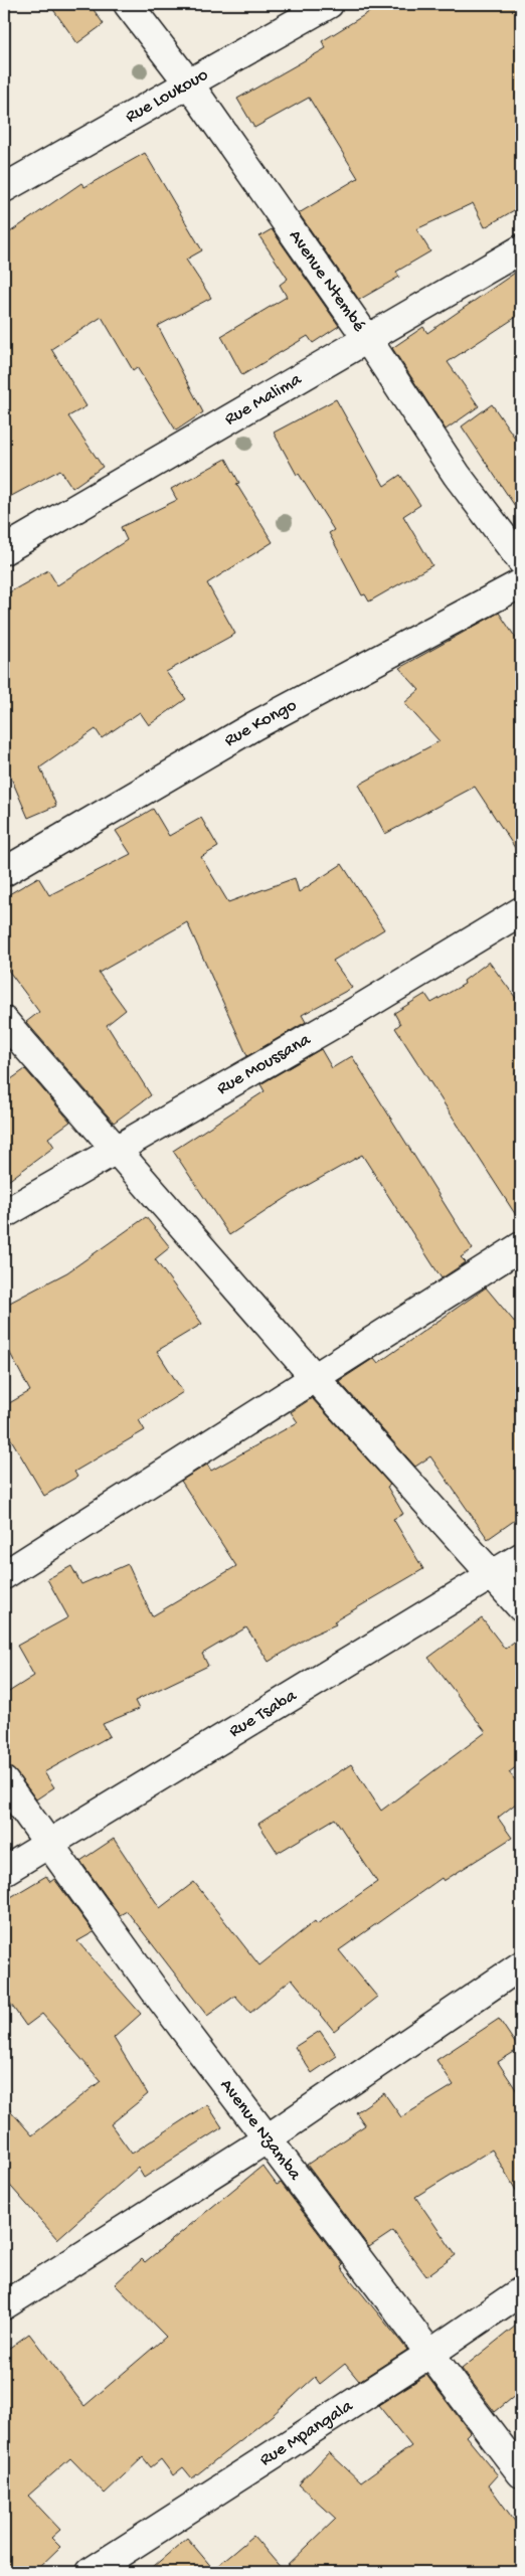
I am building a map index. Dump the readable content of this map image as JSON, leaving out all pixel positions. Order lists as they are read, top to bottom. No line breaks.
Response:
{"streets":{"street":["Rue Loukouo","Avenue Ntembé","Rue Malima","Rue Kongo","Rue Moussana","Rue Tsaba","Avenue Nzamba","Rue Mpangala"]},"crossings":[["Rue Loukouo","Avenue Ntembé"],["Avenue Ntembé","Rue Malima"],["Rue Tsaba","Avenue Nzamba"],["Avenue Nzamba","Rue Mpangala"]]}
